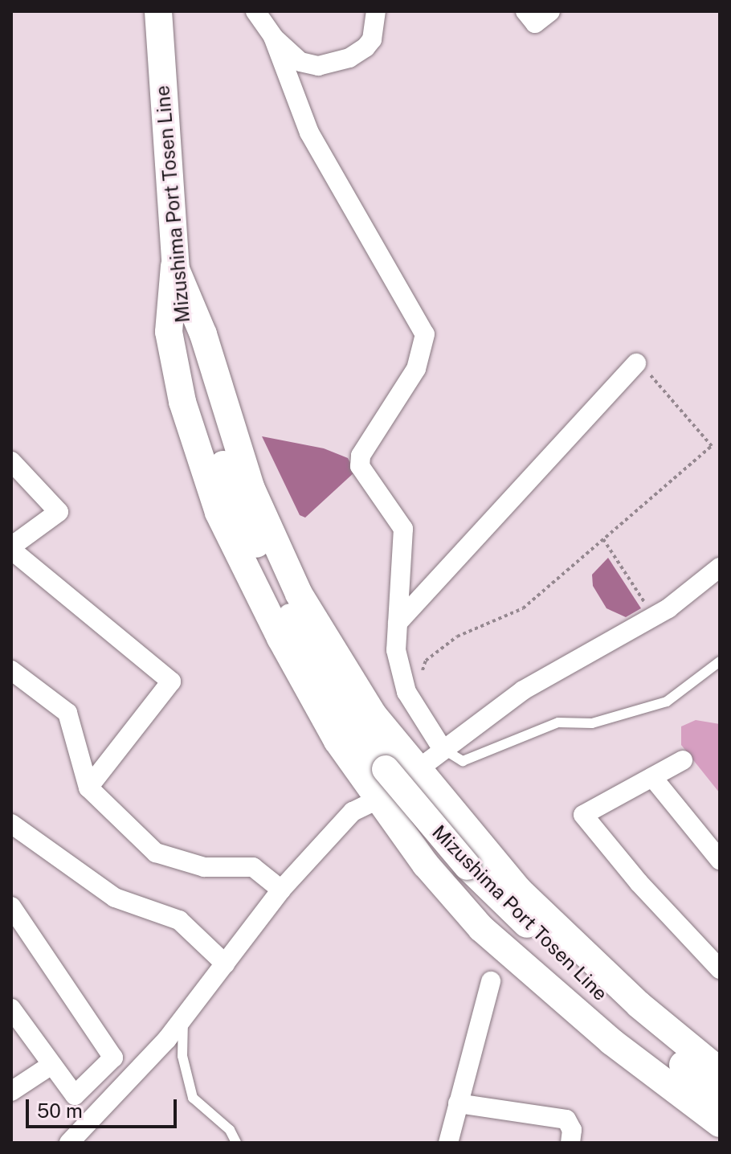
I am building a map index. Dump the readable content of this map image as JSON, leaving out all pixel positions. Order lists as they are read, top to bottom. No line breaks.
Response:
{"streets":{"main road":["Mizushima Port Tosen Line"]},"scale_bar":"50 m"}
